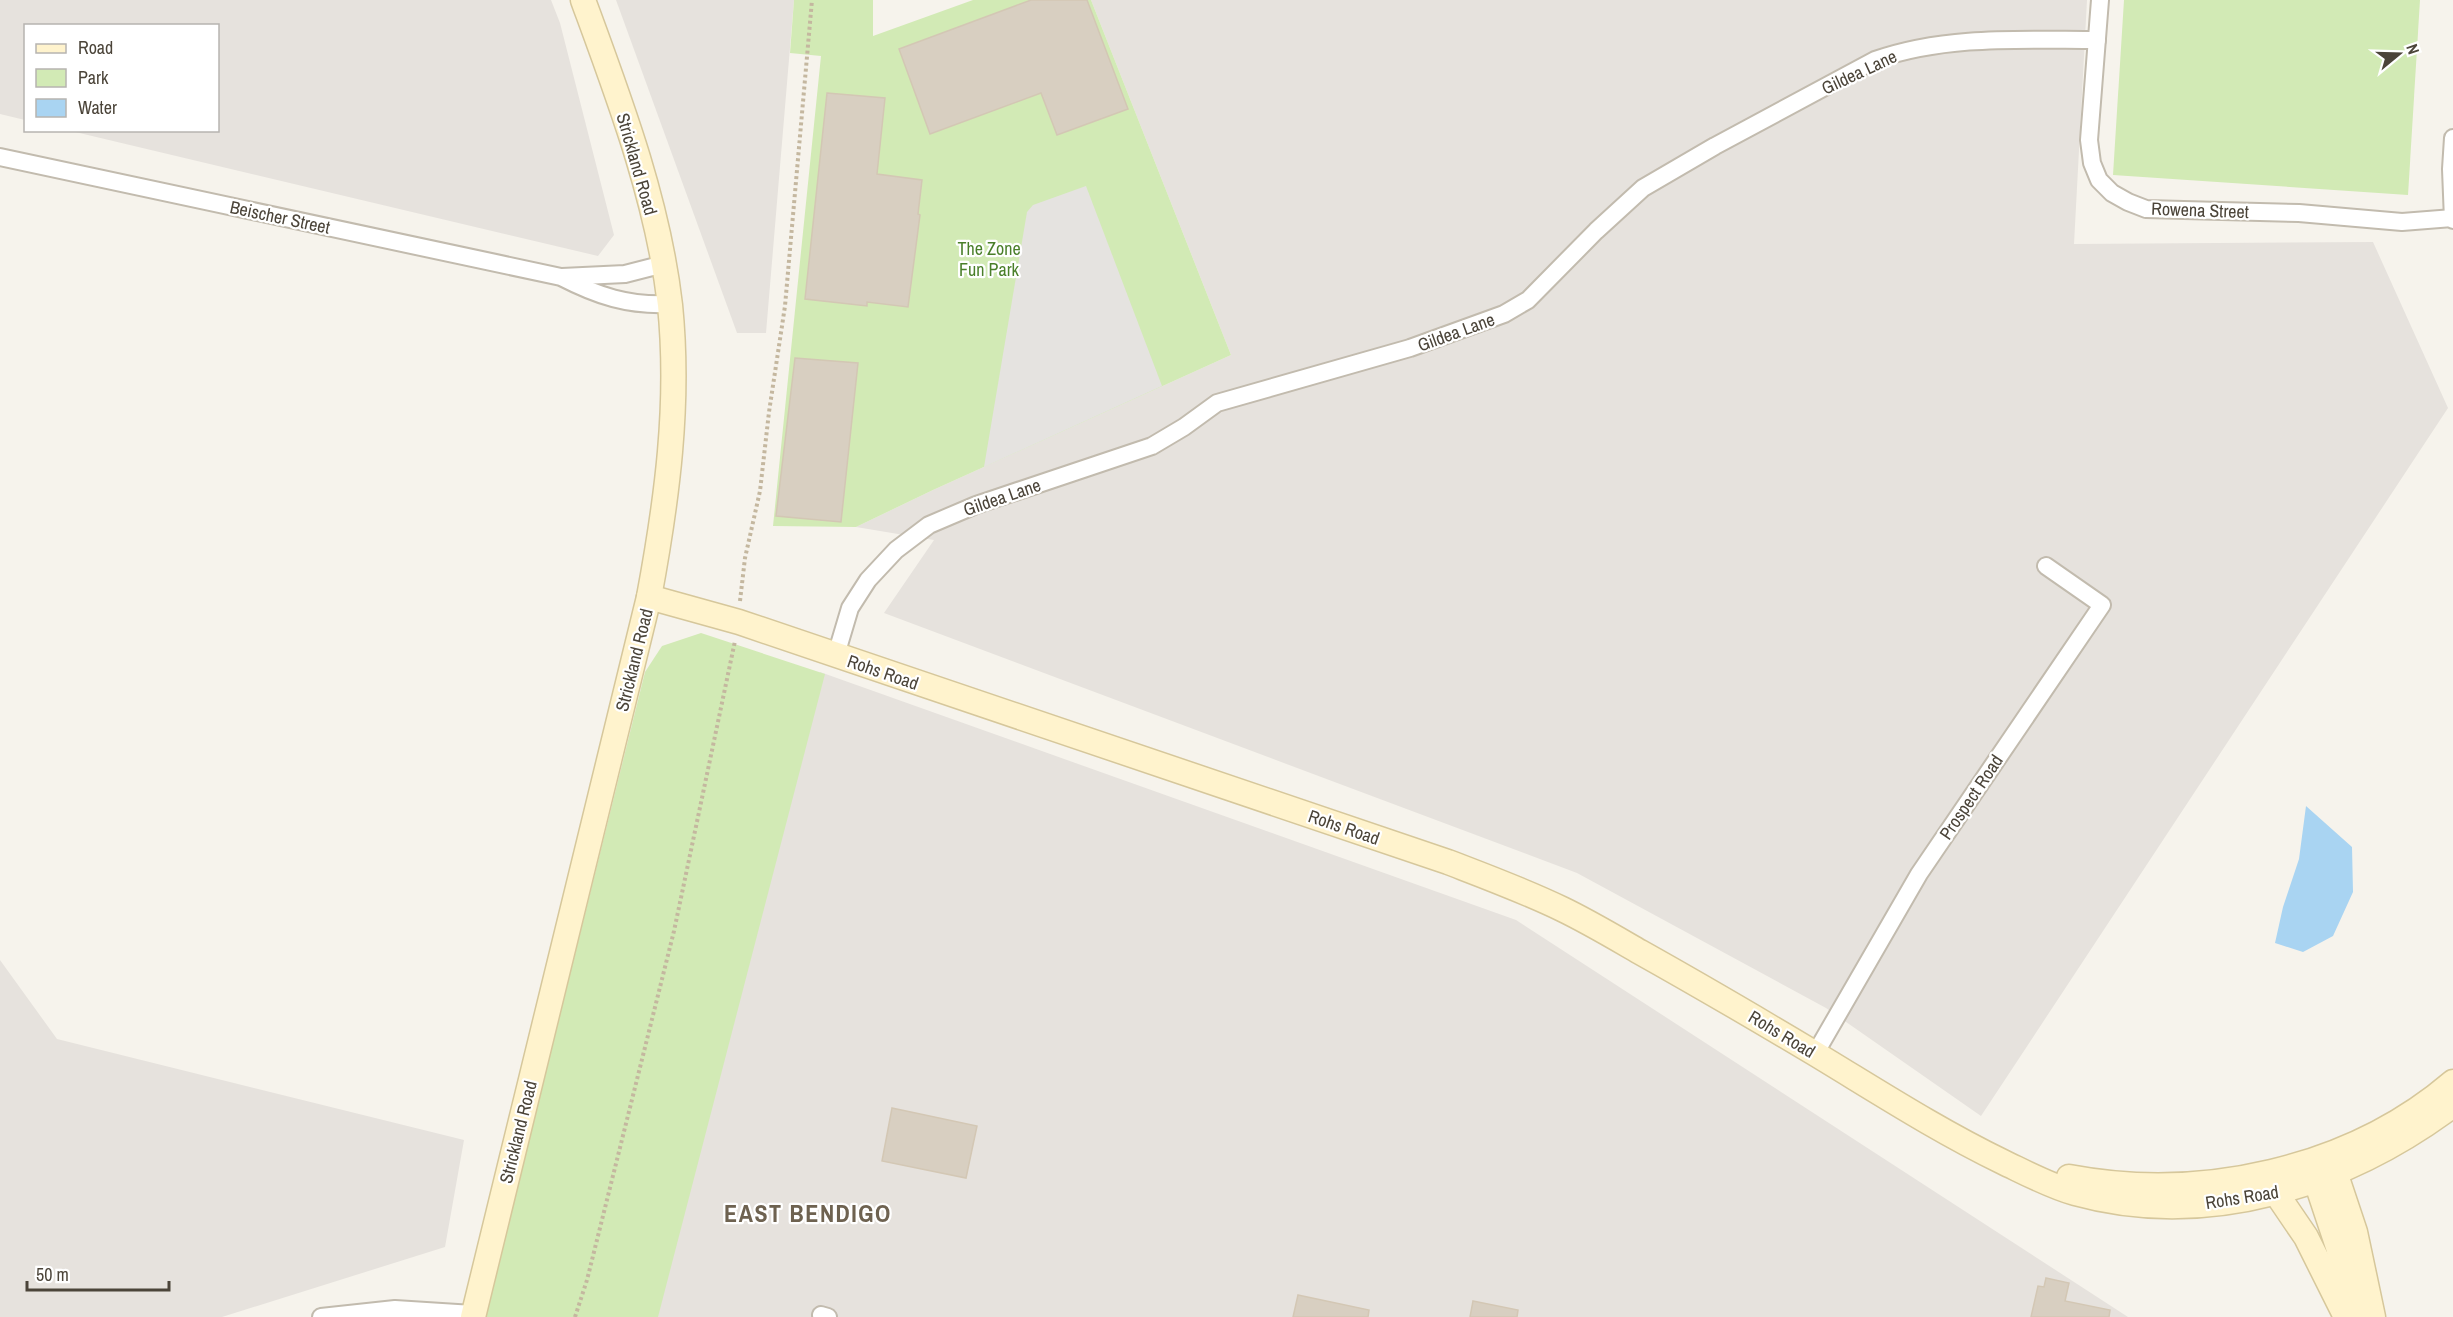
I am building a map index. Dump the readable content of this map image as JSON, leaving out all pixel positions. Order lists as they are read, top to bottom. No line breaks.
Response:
{"streets":{"main road":["Strickland Road","Rohs Road"],"street":["Gildea Lane","Rowena Street","Beischer Street","Prospect Road"]},"crossings":[["Gildea Lane","Rowena Street"],["Gildea Lane","Rohs Road"],["Strickland Road","Beischer Street"],["Strickland Road","Rohs Road"],["Rohs Road","Prospect Road"]],"districts":["EAST BENDIGO"],"parks":["The Zone Fun Park"],"legend":["Road","Park","Water"],"scale_bar":"50 m","north":"right"}
